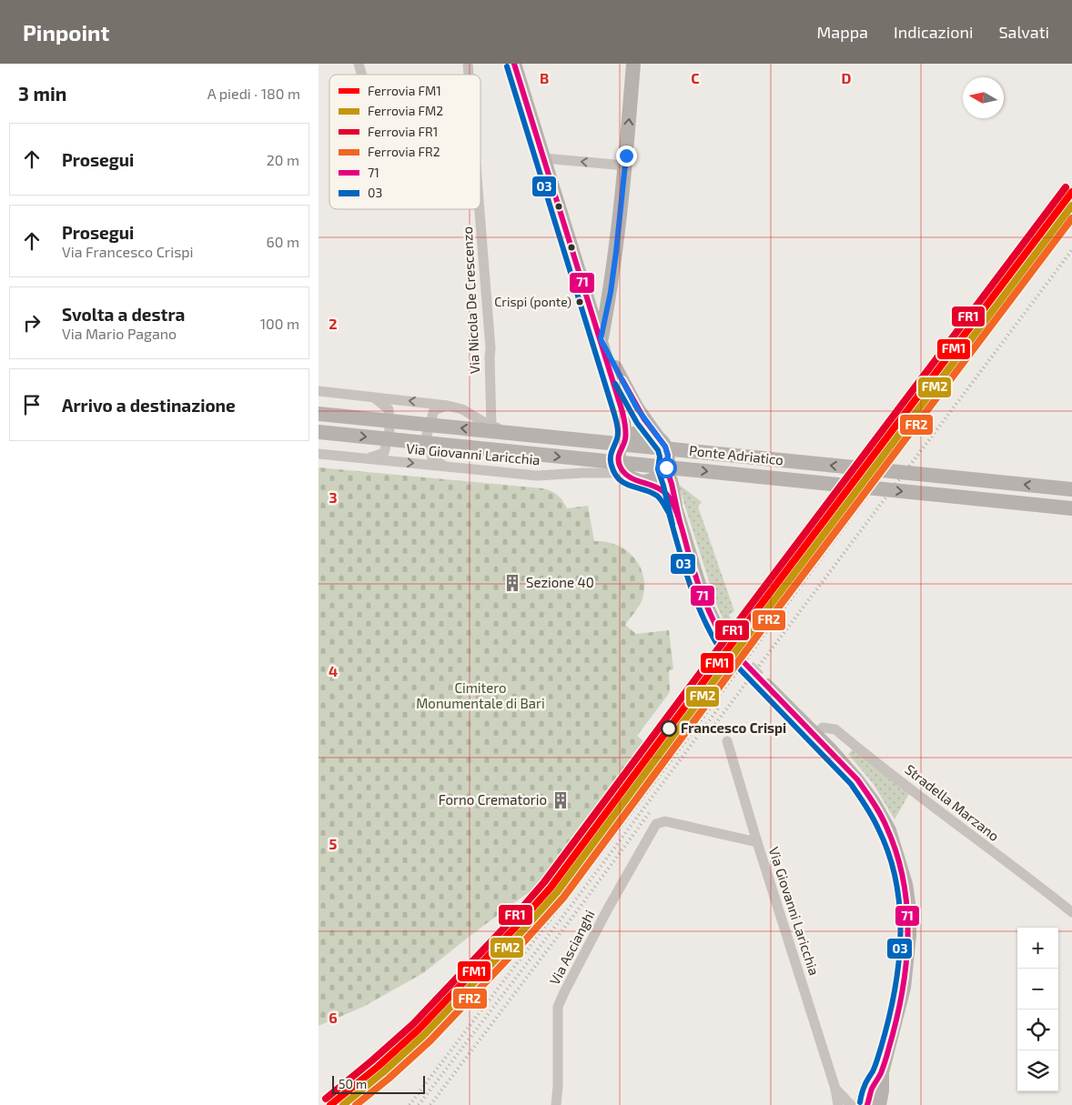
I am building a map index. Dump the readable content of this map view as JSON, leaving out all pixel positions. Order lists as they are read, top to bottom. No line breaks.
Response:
{"streets":{"main road":["Ponte Adriatico"],"street":["Via Nicola De Crescenzo","Via Giovanni Laricchia","Stradella Marzano","Via Ascianghi"]},"crossings":[["Via Giovanni Laricchia","Via Ascianghi"]],"parks":["Cimitero Monumentale di Bari"],"places":{"other":["Crispi (ponte)","Francesco Crispi"],"building":["Sezione 40","Forno Crematorio"]},"lines":["transit line 71","transit line 03","rail line FR1","rail line FM1","rail line FM2","rail line FR2"],"legend":["Ferrovia FM1","Ferrovia FM2","Ferrovia FR1","Ferrovia FR2","71","03"],"scale_bar":"50 m","north":"left","page":{"header":"Pinpoint","nav":["Mappa","Indicazioni","Salvati"],"heading":["3 min","A piedi · 180 m"],"list":[["Prosegui","20 m"],["Prosegui","Via Francesco Crispi","60 m"],["Svolta a destra","Via Mario Pagano","100 m"],"Arrivo a destinazione"],"map_buttons":["+","−"],"scale":"50 m"},"grid":{"columns":["B","C","D"],"rows":["2","3","4","5","6"]}}
